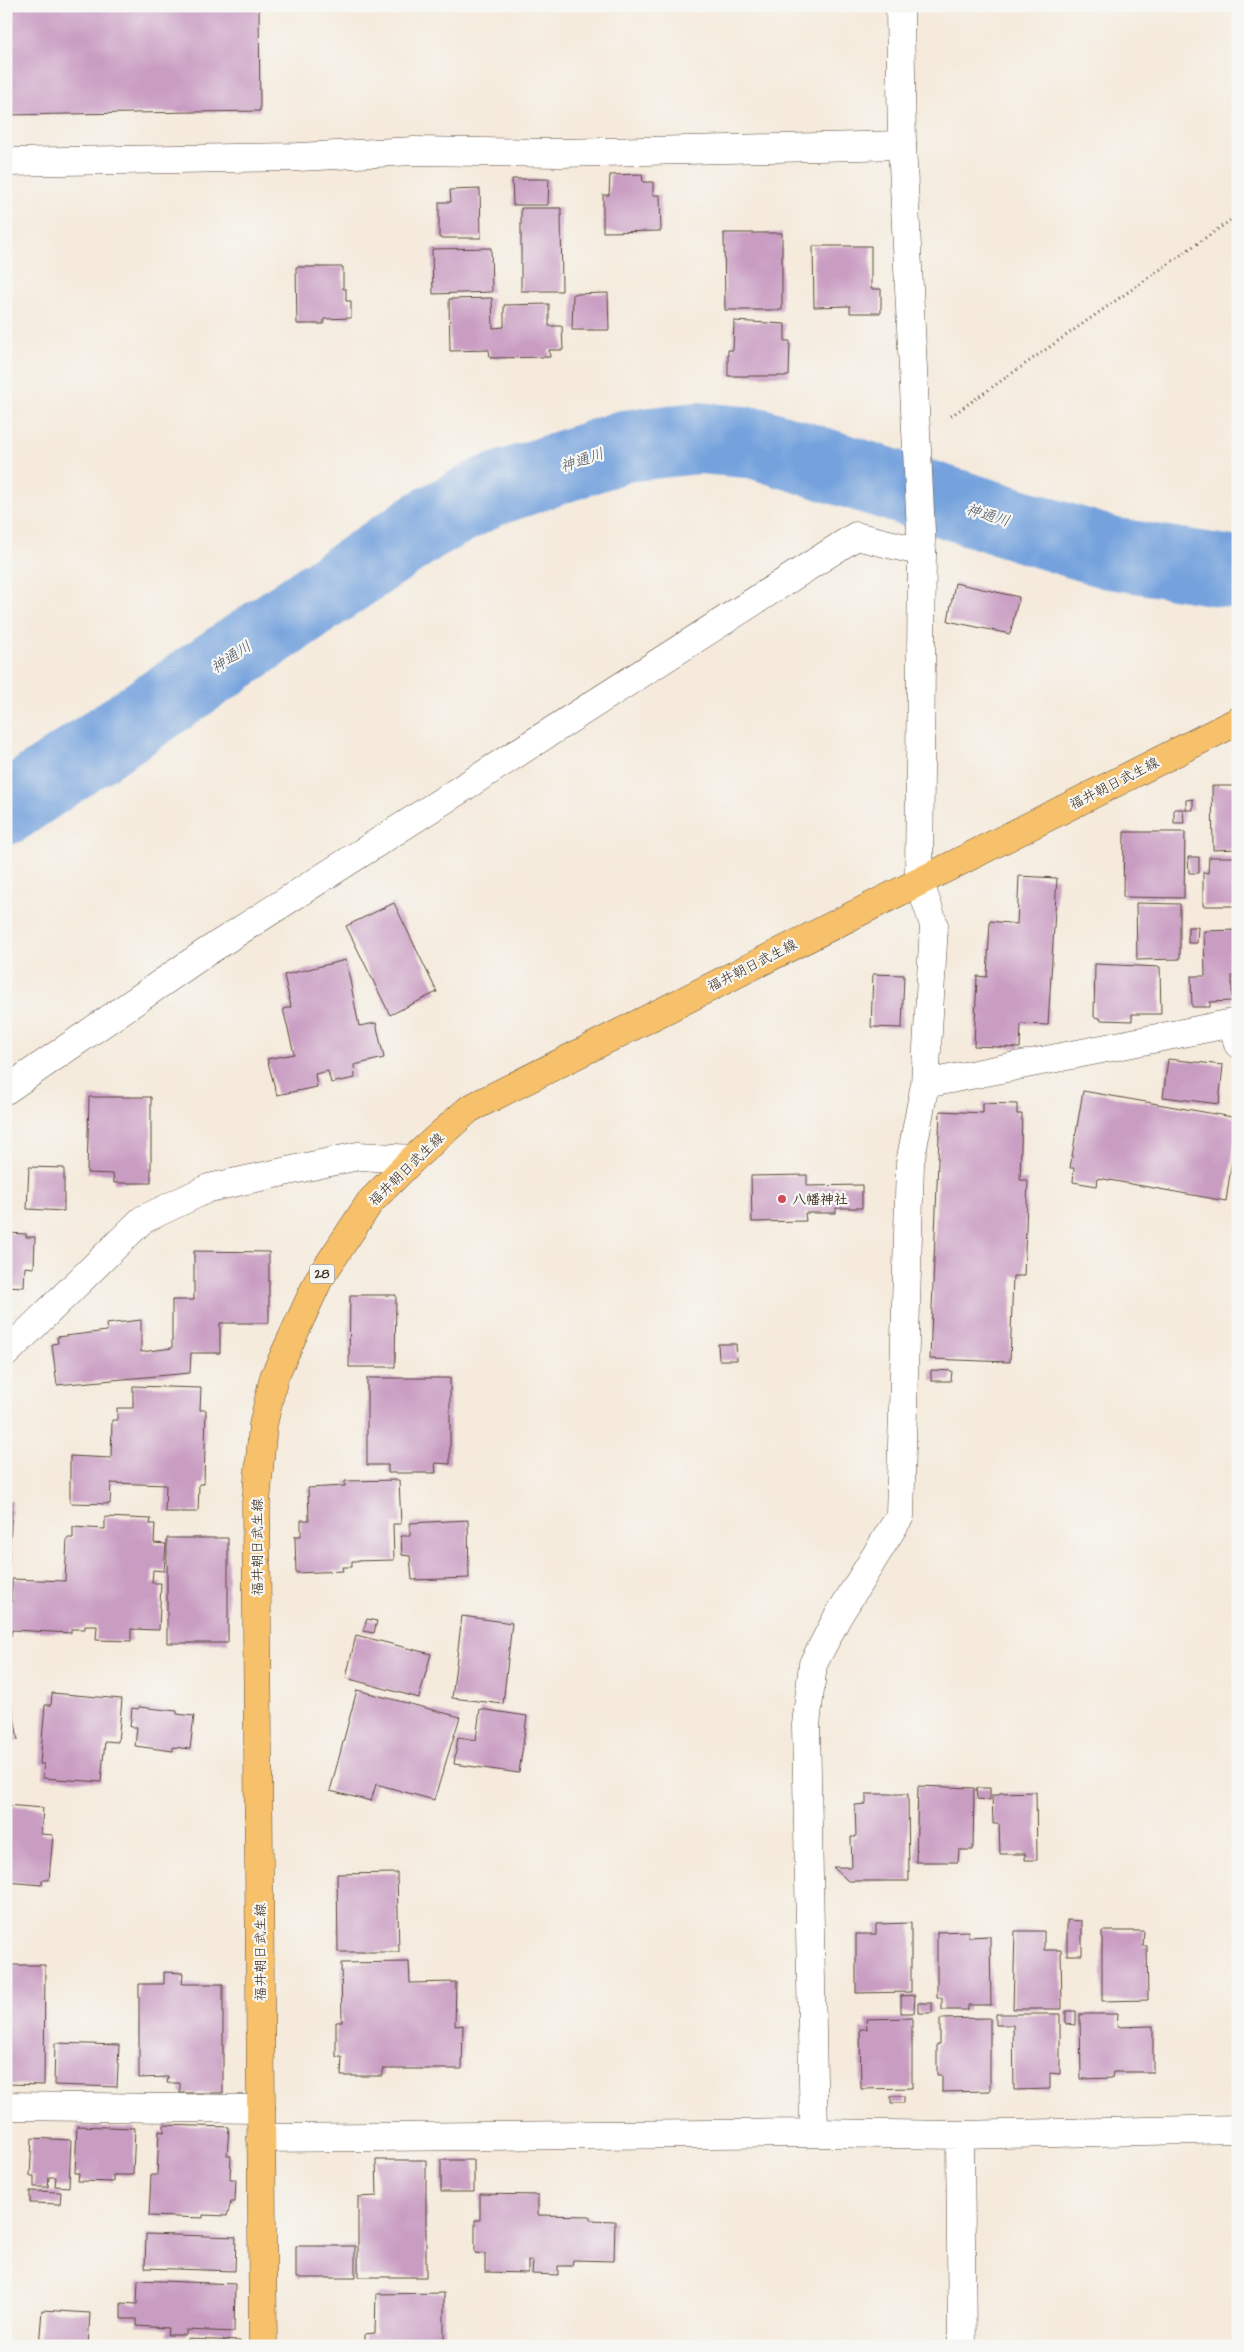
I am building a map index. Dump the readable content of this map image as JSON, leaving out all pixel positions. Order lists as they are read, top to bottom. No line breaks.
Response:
{"streets":{"main road":["福井朝日武生線","28"]},"water":["神通川"],"places":["八幡神社"]}
